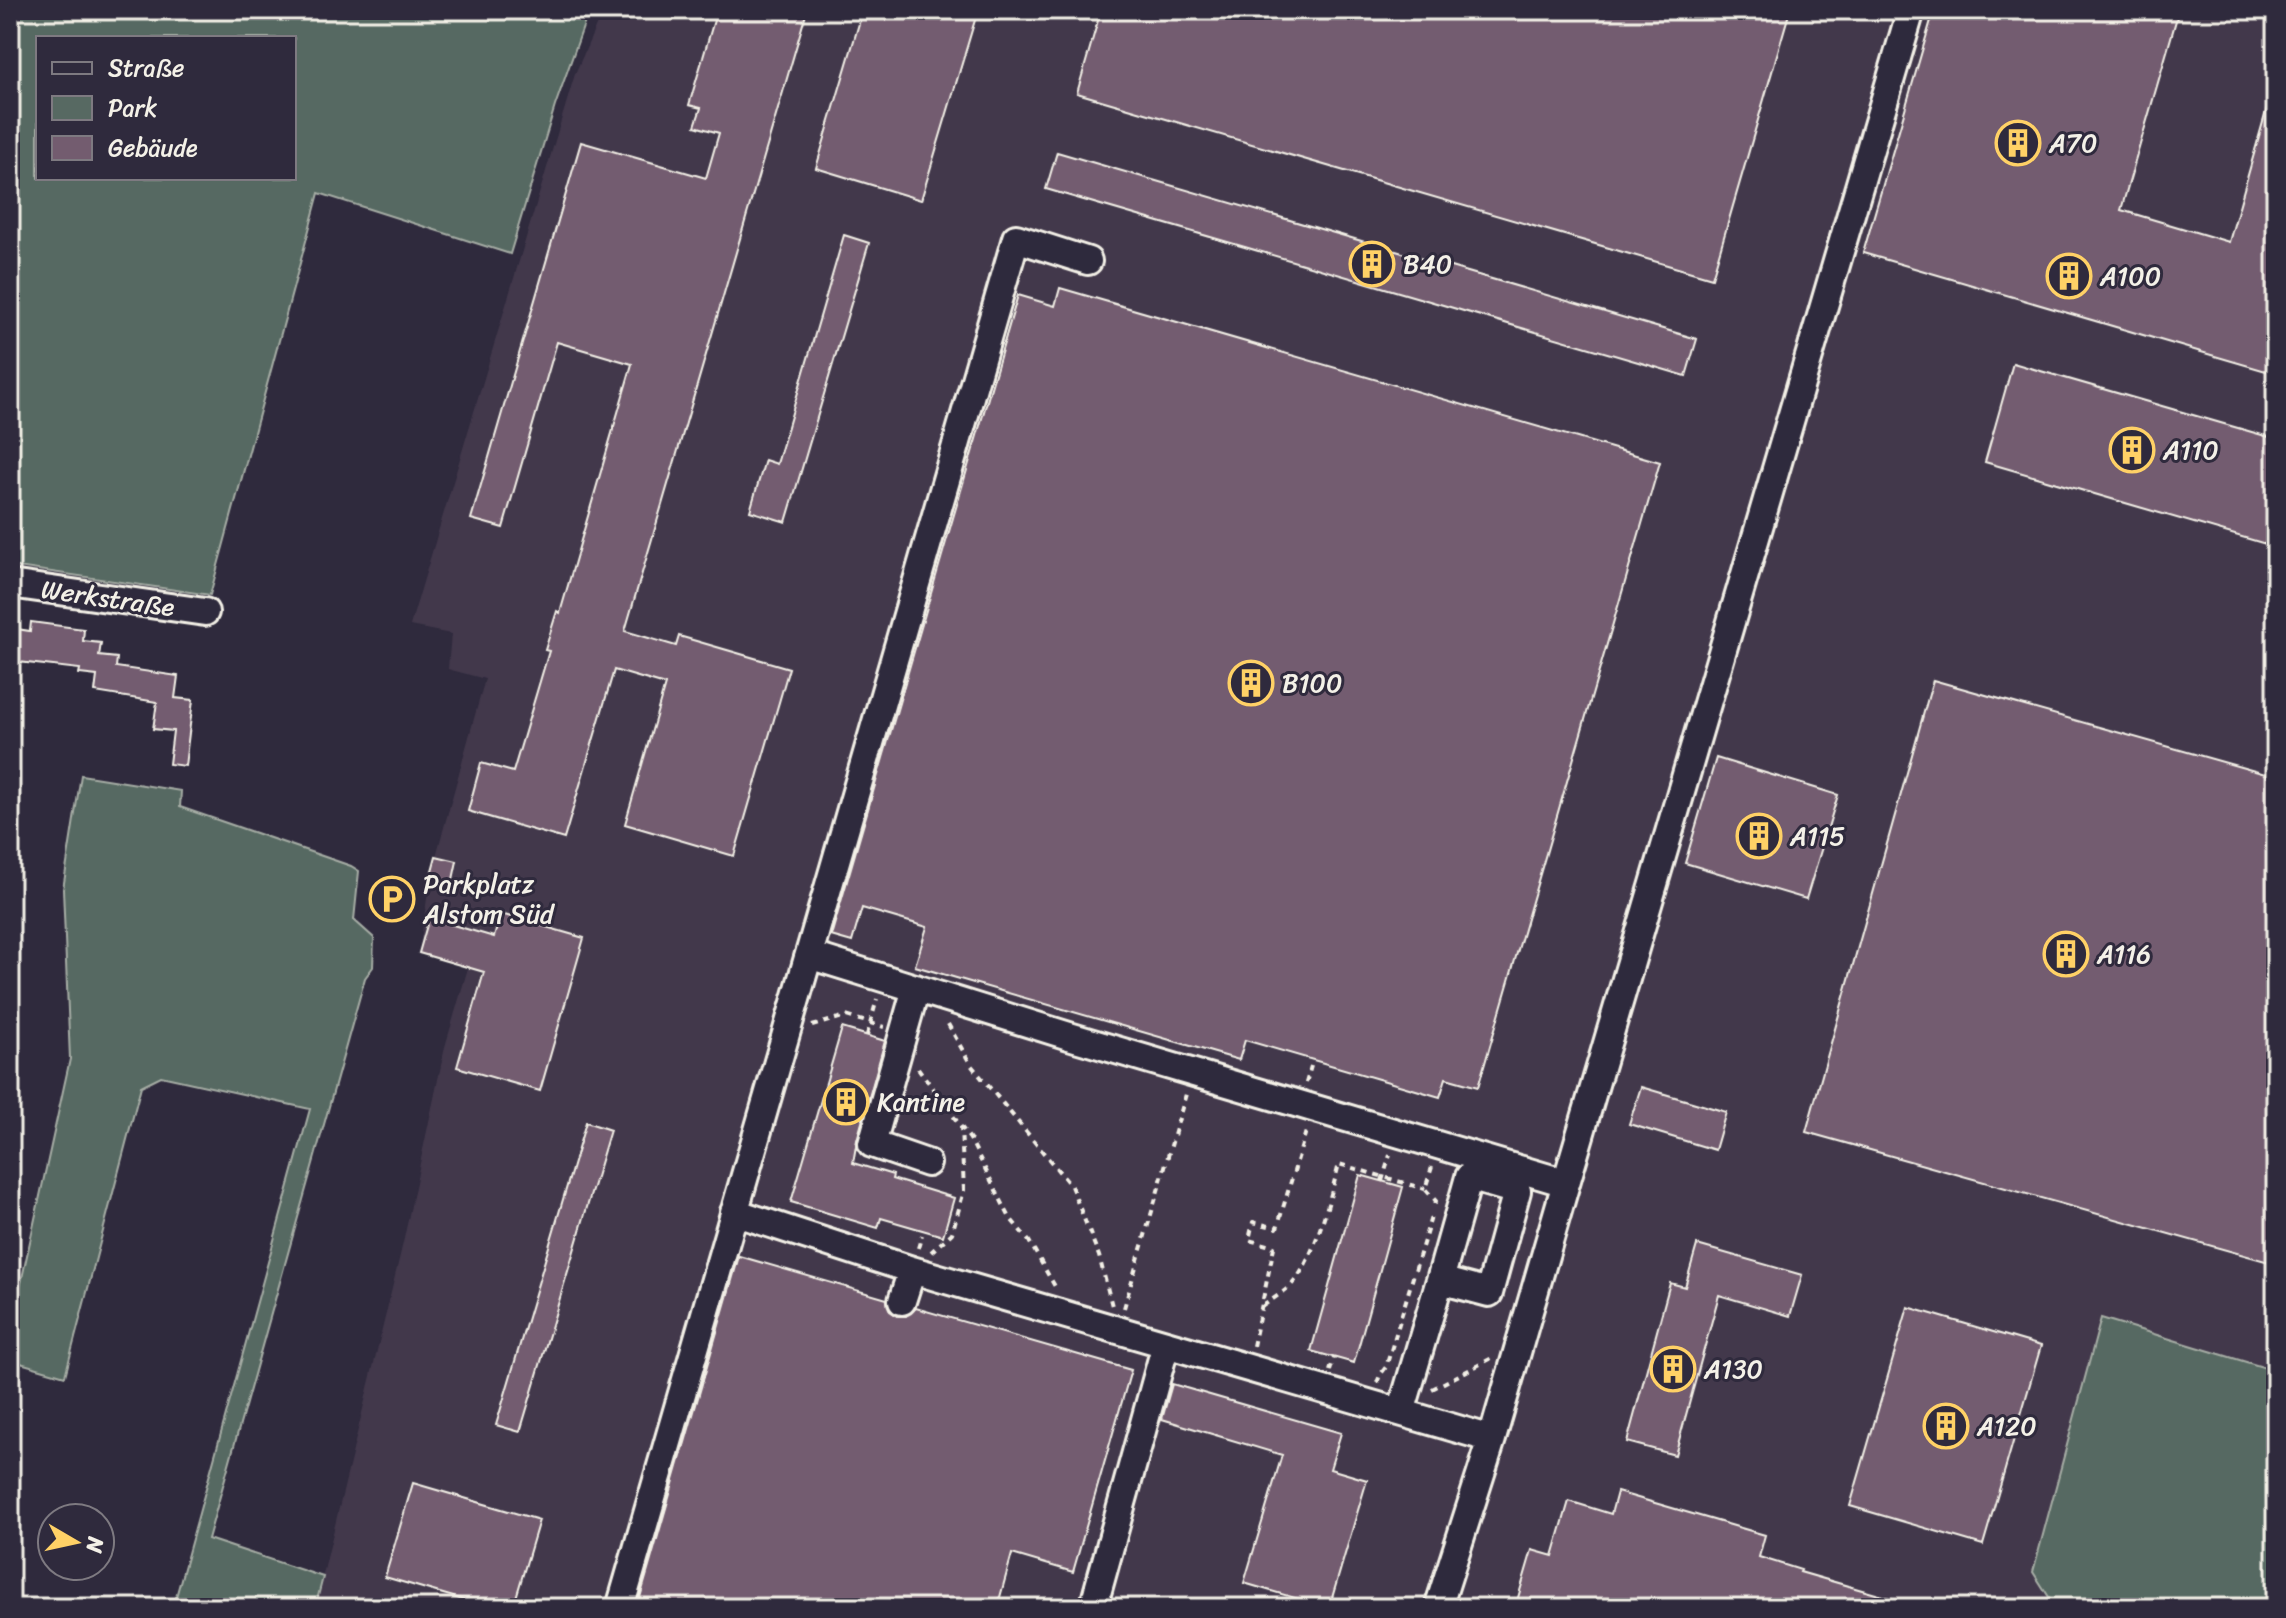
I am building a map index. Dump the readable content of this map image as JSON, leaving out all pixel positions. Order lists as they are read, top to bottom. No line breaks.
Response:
{"streets":{"street":["Werkstraße"]},"places":{"building":["A70","B40","A100","A110","B100","A115","A116","Kantine","A130","A120"],"parking":["Parkplatz Alstom Süd"]},"legend":["Straße","Park","Gebäude"],"north":"right"}
